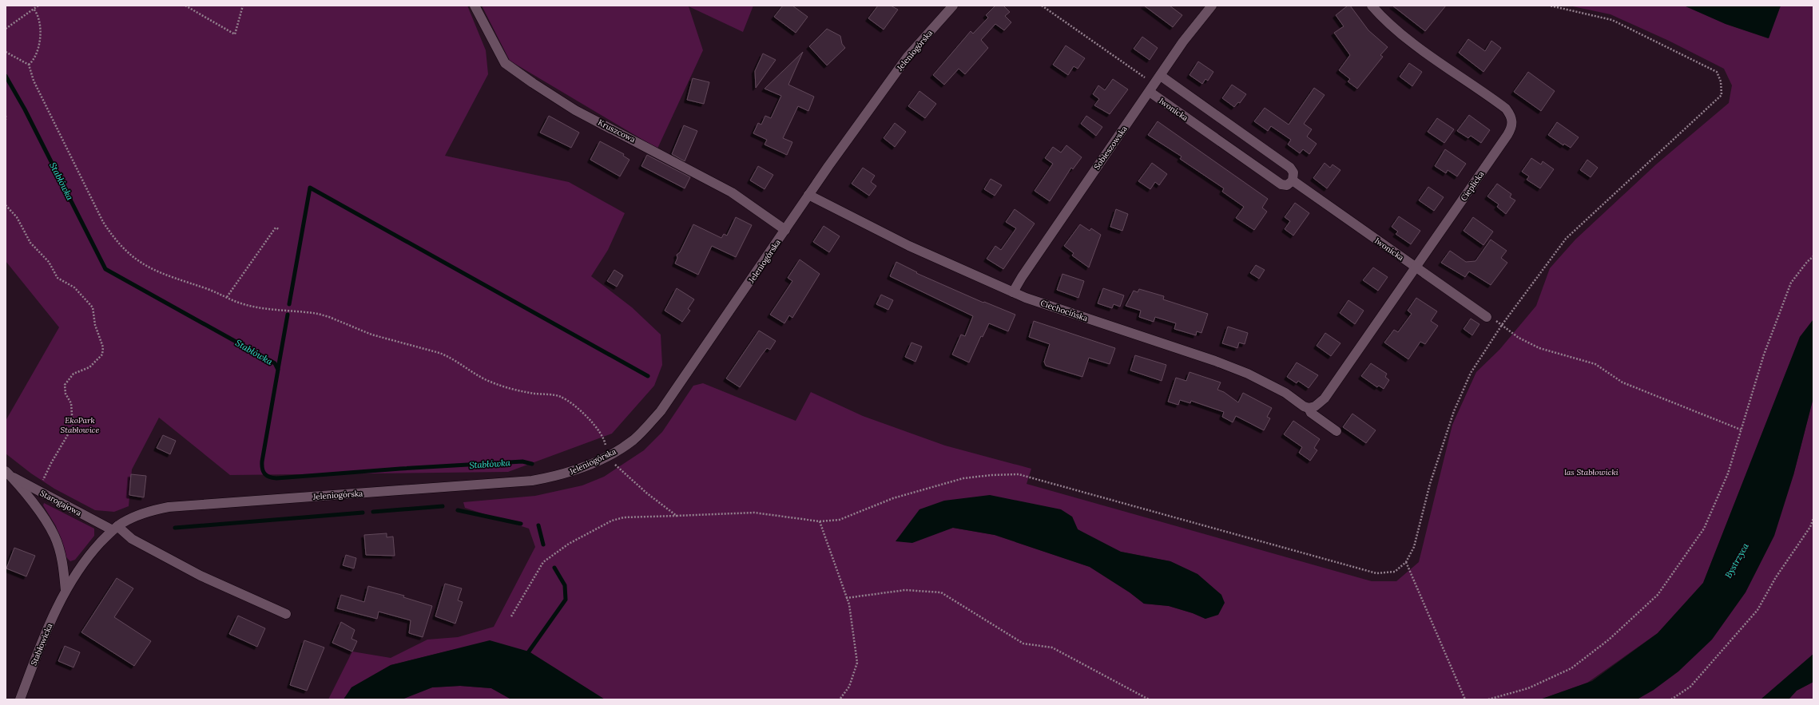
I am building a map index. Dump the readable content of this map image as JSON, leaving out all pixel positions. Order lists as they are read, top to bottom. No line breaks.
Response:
{"streets":{"street":["Jeleniogórska","Iwonicka","Kruszcowa","Sobieszowska","Cieplicka","Ciechocińska","Starogajowa","Stabłowicka"]},"crossings":[["Jeleniogórska","Kruszcowa"],["Jeleniogórska","Ciechocińska"],["Jeleniogórska","Starogajowa"],["Jeleniogórska","Stabłowicka"],["Iwonicka","Sobieszowska"],["Iwonicka","Cieplicka"],["Sobieszowska","Ciechocińska"],["Cieplicka","Ciechocińska"],["Starogajowa","Stabłowicka"]],"water":["Stabłówka","Bystrzyca"],"parks":["EkoPark Stabłowice","las Stabłowicki"]}
